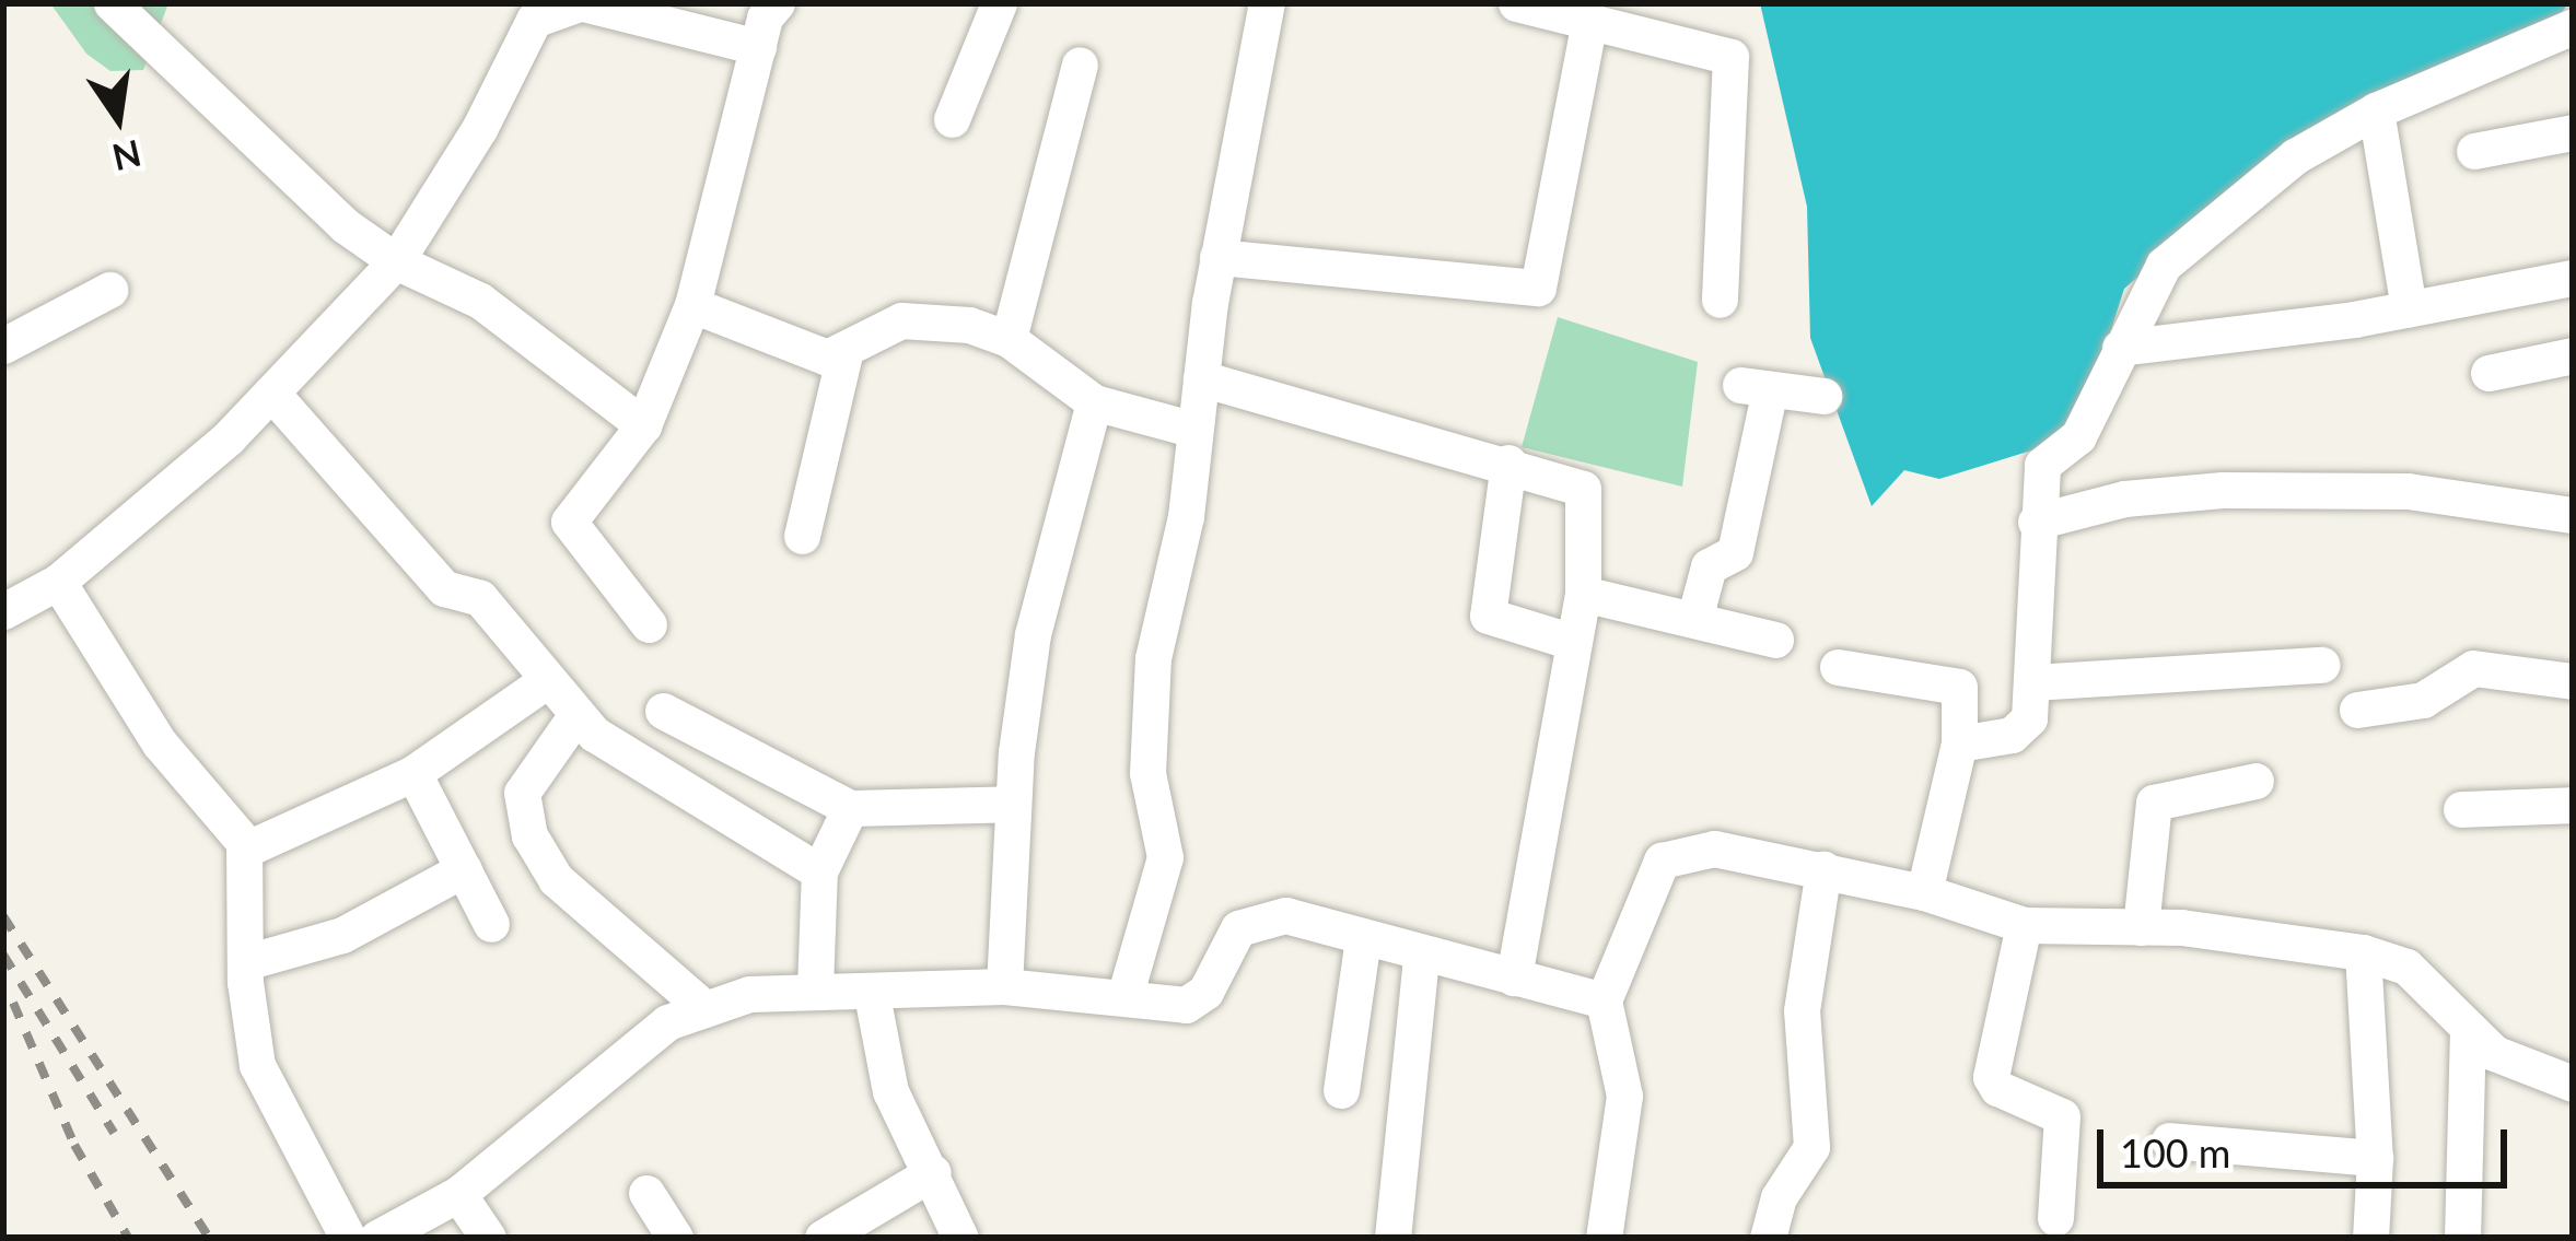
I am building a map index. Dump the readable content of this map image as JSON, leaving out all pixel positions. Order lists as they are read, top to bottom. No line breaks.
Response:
{"scale_bar":"100 m","north":"bottom"}
